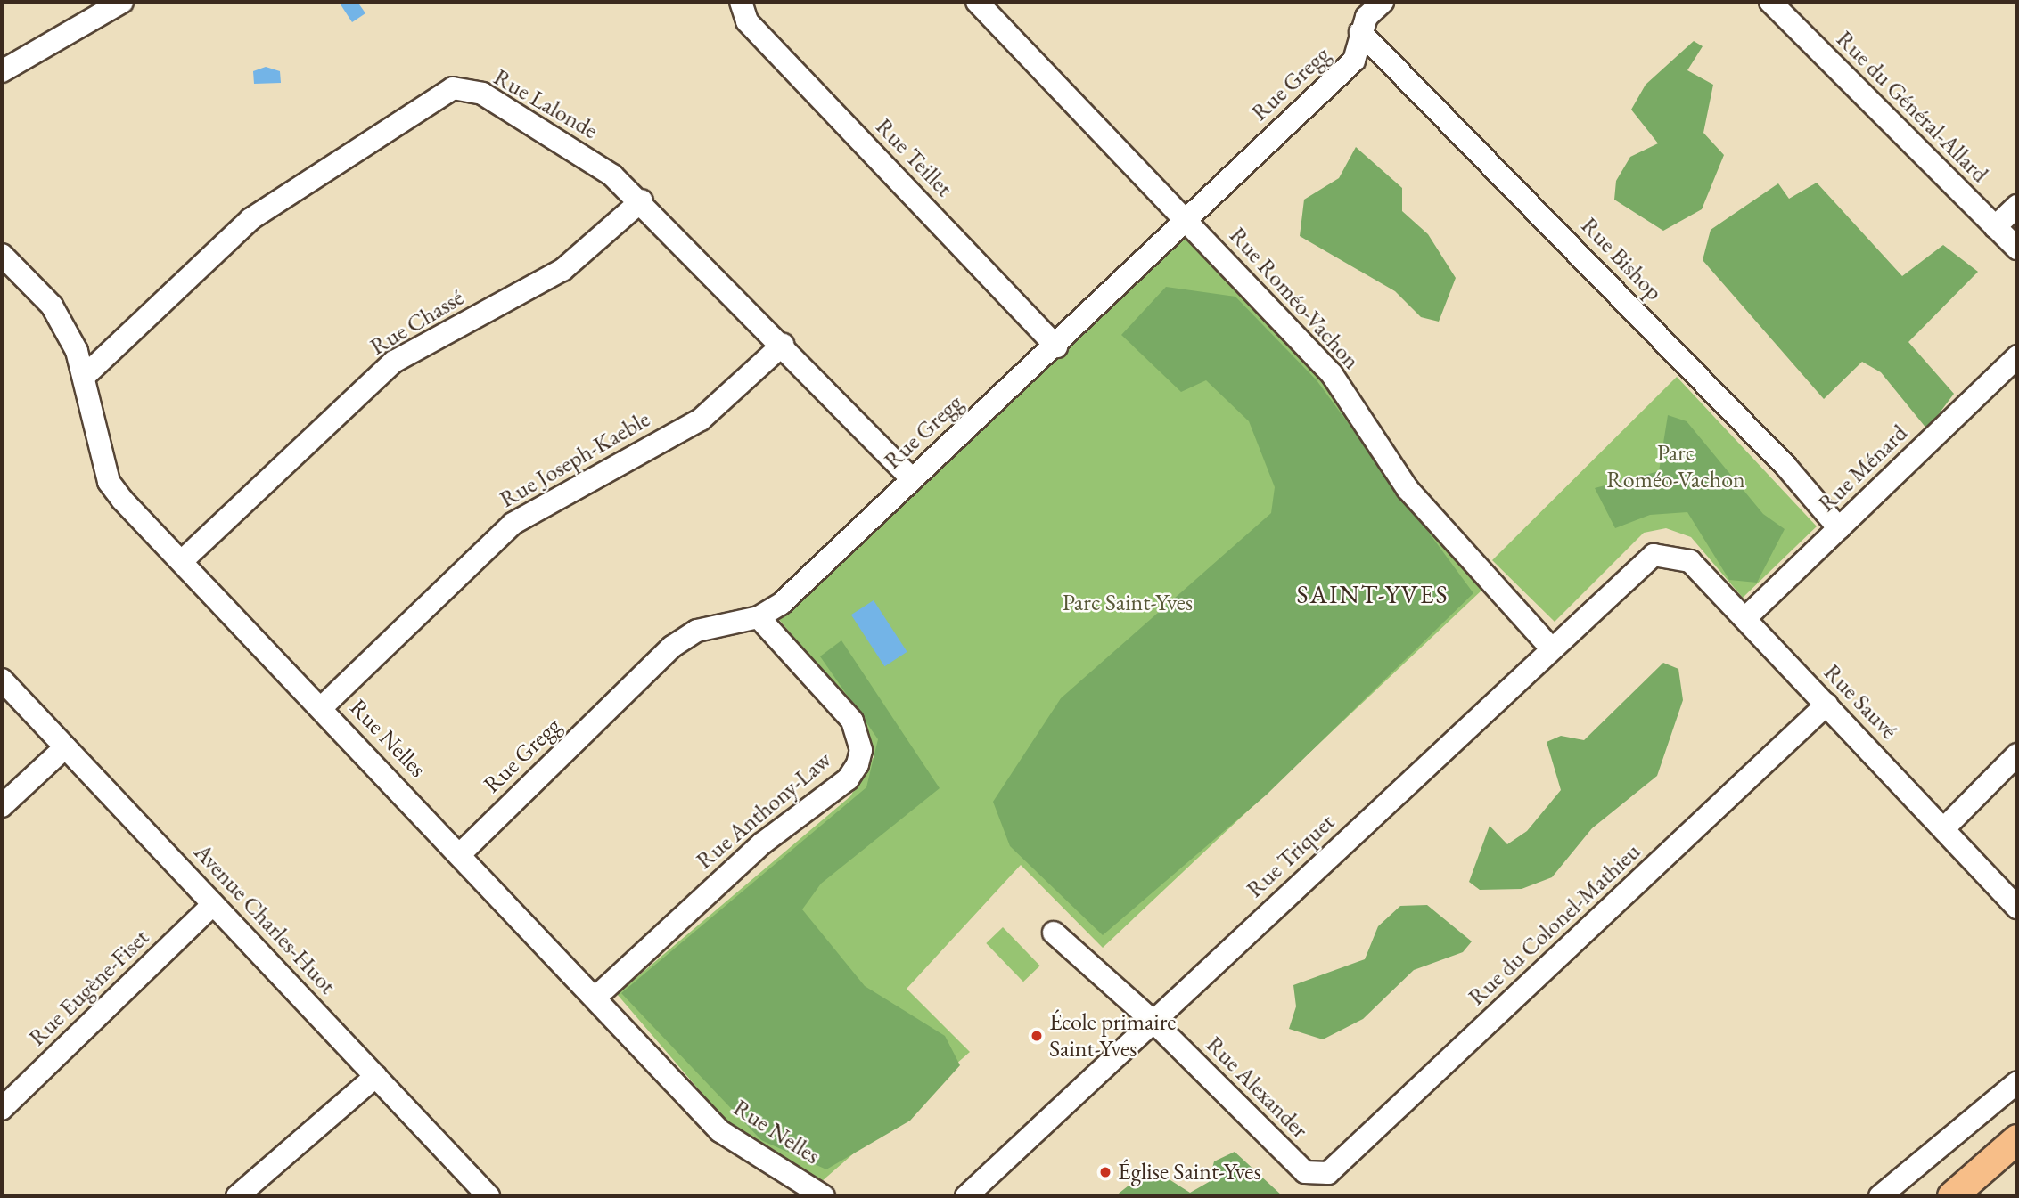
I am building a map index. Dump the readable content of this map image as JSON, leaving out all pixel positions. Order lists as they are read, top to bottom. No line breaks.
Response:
{"streets":{"street":["Rue Gregg","Rue Lalonde","Rue du Général-Allard","Rue Teillet","Rue Bishop","Rue Roméo-Vachon","Rue Chassé","Rue Joseph-Kaeble","Rue Ménard","Rue Sauvé","Rue Nelles","Rue Anthony-Law","Rue Triquet","Avenue Charles-Huot","Rue du Colonel-Mathieu","Rue Eugène-Fiset","Rue Alexander"]},"crossings":[["Rue Gregg","Rue Lalonde"],["Rue Gregg","Rue Teillet"],["Rue Gregg","Rue Bishop"],["Rue Gregg","Rue Roméo-Vachon"],["Rue Gregg","Rue Nelles"],["Rue Gregg","Rue Anthony-Law"],["Rue Lalonde","Rue Chassé"],["Rue Lalonde","Rue Joseph-Kaeble"],["Rue Lalonde","Rue Nelles"],["Rue Bishop","Rue Ménard"],["Rue Roméo-Vachon","Rue Triquet"],["Rue Chassé","Rue Nelles"],["Rue Joseph-Kaeble","Rue Nelles"],["Rue Ménard","Rue Sauvé"],["Rue Sauvé","Rue Triquet"],["Rue Sauvé","Rue du Colonel-Mathieu"],["Rue Nelles","Rue Anthony-Law"],["Rue Triquet","Rue Alexander"],["Avenue Charles-Huot","Rue Eugène-Fiset"],["Rue du Colonel-Mathieu","Rue Alexander"]],"districts":["SAINT-YVES"],"parks":["Parc Roméo-Vachon","Parc Saint-Yves"],"places":["École primaire Saint-Yves","Église Saint-Yves"]}
